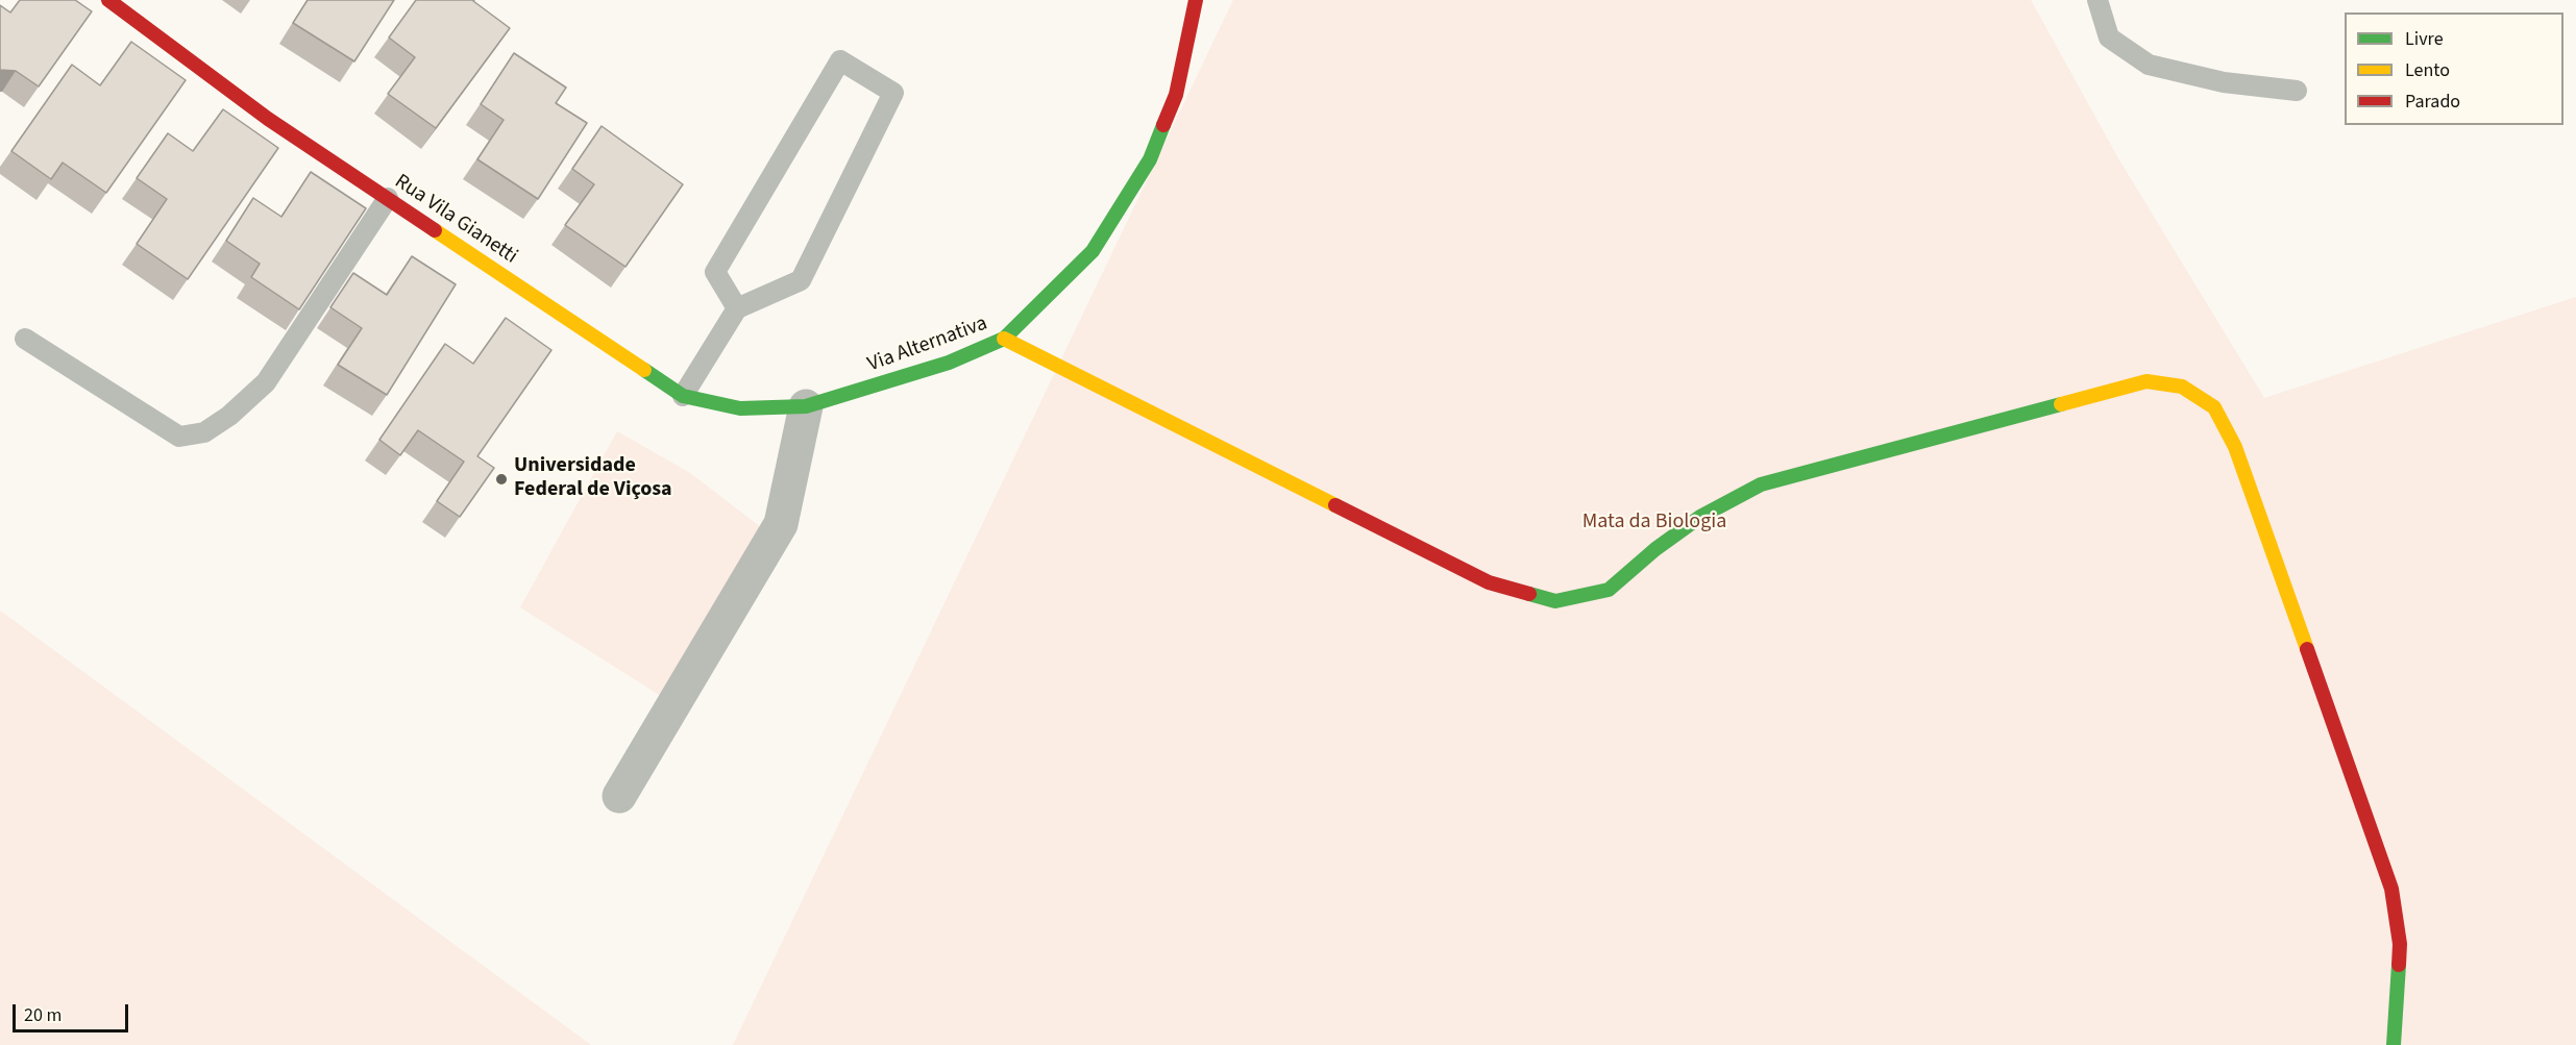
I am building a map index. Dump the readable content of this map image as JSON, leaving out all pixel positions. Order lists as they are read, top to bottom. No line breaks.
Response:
{"streets":{"street":["Rua Vila Gianetti","Via Alternativa"]},"crossings":[["Rua Vila Gianetti","Via Alternativa"]],"parks":["Mata da Biologia"],"places":["Universidade Federal de Viçosa"],"legend":["Livre","Lento","Parado"],"scale_bar":"20 m"}
